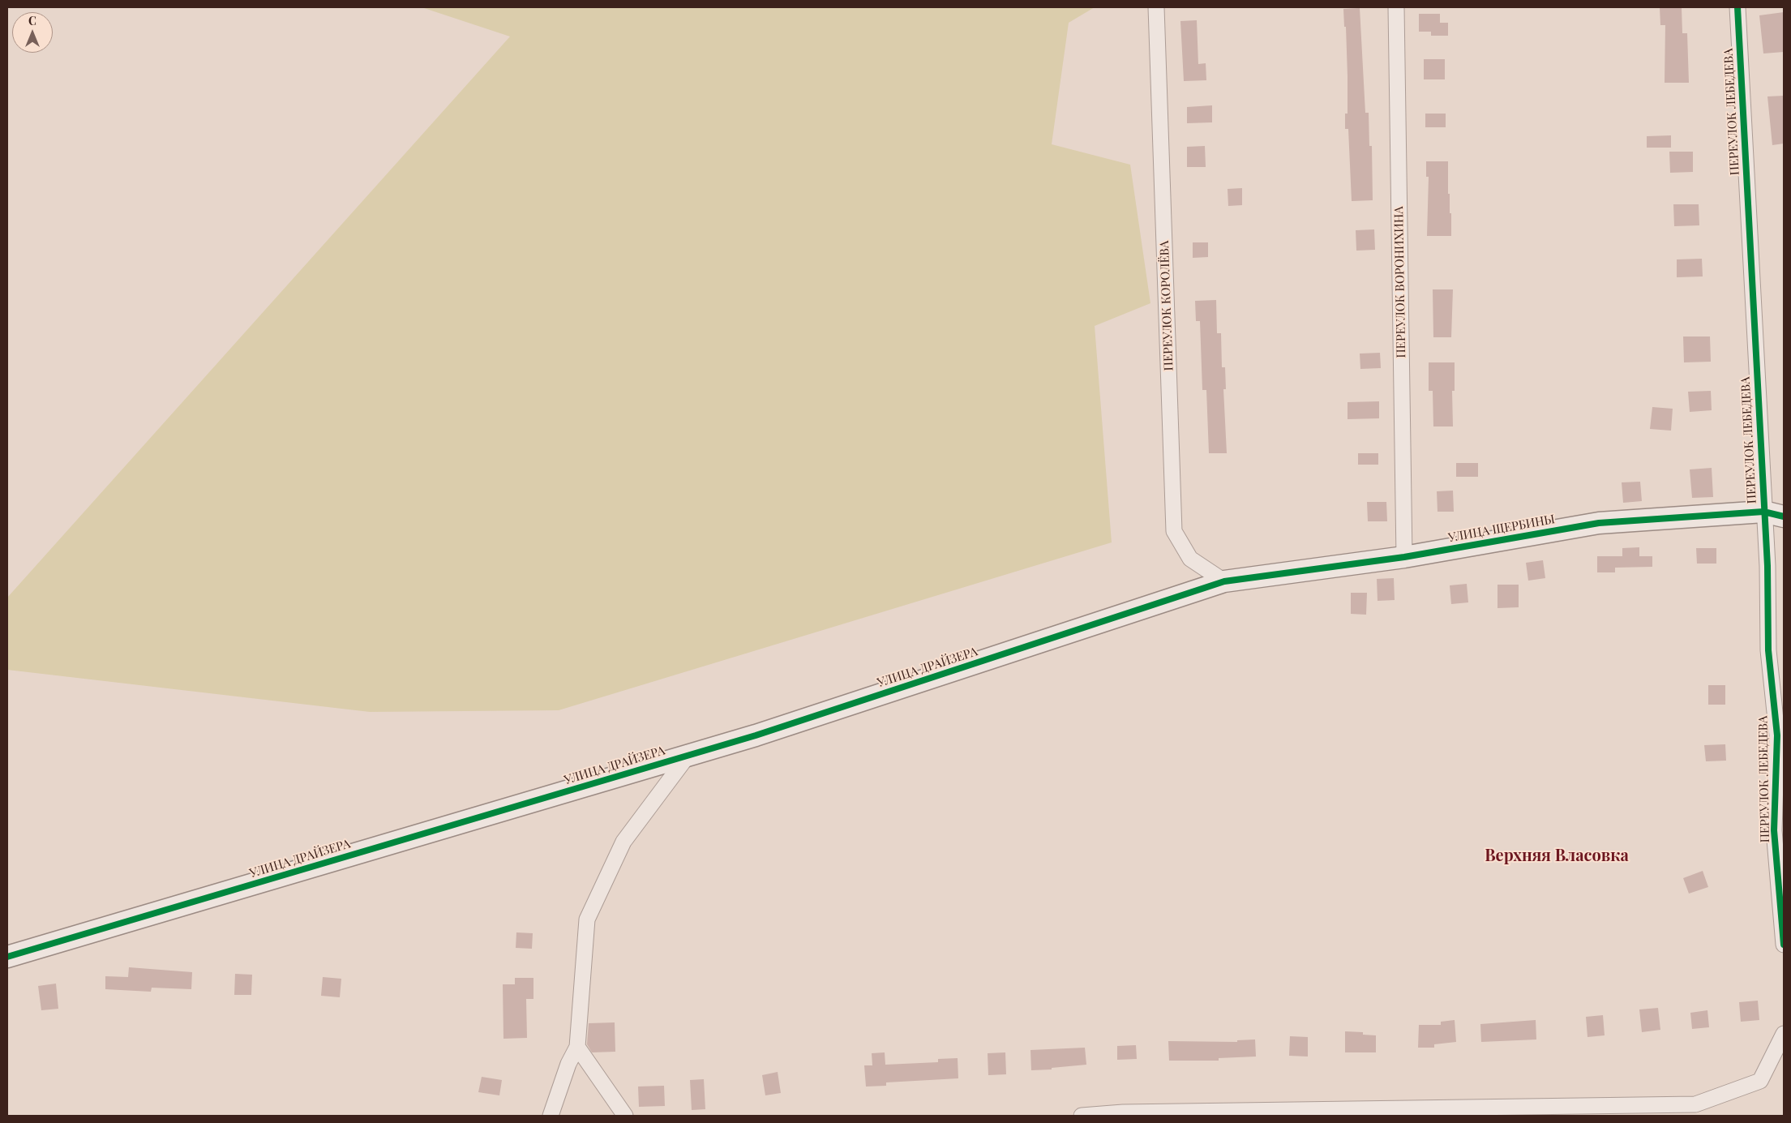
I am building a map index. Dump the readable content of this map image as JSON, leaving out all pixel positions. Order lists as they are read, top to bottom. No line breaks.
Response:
{"streets":{"street":["ПЕРЕУЛОК ЛЕБЕДЕВА","ПЕРЕУЛОК ВОРОНИХИНА","ПЕРЕУЛОК КОРОЛЁВА","УЛИЦА ЩЕРБИНЫ","УЛИЦА ДРАЙЗЕРА"]},"crossings":[["ПЕРЕУЛОК ЛЕБЕДЕВА","УЛИЦА ЩЕРБИНЫ"],["ПЕРЕУЛОК ВОРОНИХИНА","УЛИЦА ЩЕРБИНЫ"],["ПЕРЕУЛОК КОРОЛЁВА","УЛИЦА ЩЕРБИНЫ"],["ПЕРЕУЛОК КОРОЛЁВА","УЛИЦА ДРАЙЗЕРА"],["УЛИЦА ЩЕРБИНЫ","УЛИЦА ДРАЙЗЕРА"]],"districts":["Верхняя Власовка"],"north":"top"}
